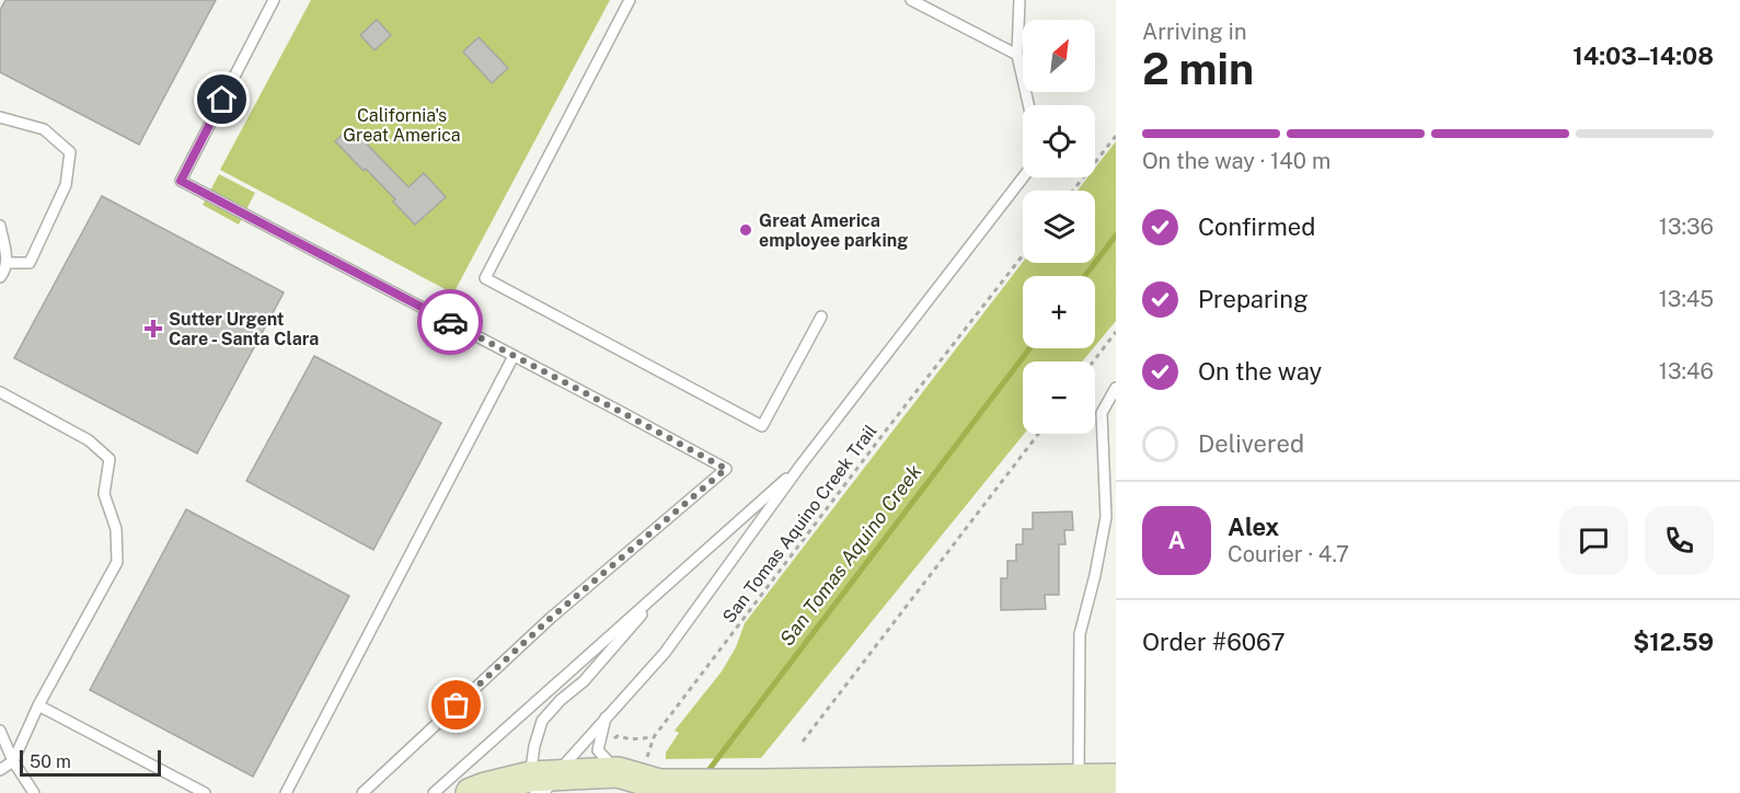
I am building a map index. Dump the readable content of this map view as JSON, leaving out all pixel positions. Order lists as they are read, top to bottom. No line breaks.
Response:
{"streets":{"path":["San Tomas Aquino Creek Trail"]},"water":["San Tomas Aquino Creek"],"parks":["California's Great America"],"places":{"other":["Great America employee parking"],"health":["Sutter Urgent Care - Santa Clara"]},"scale_bar":"50 m","north":"top right","page":{"heading":["2 min","Arriving in","14:03–14:08"],"panel":["Alex","Courier · 4.7","Order #6067","$12.59"],"map_buttons":["+","−"],"bar":"On the way · 140 m","list":[["Confirmed","13:36"],["Preparing","13:45"],["On the way","13:46"],"Delivered"],"round":"A","scale":"50 m"}}
